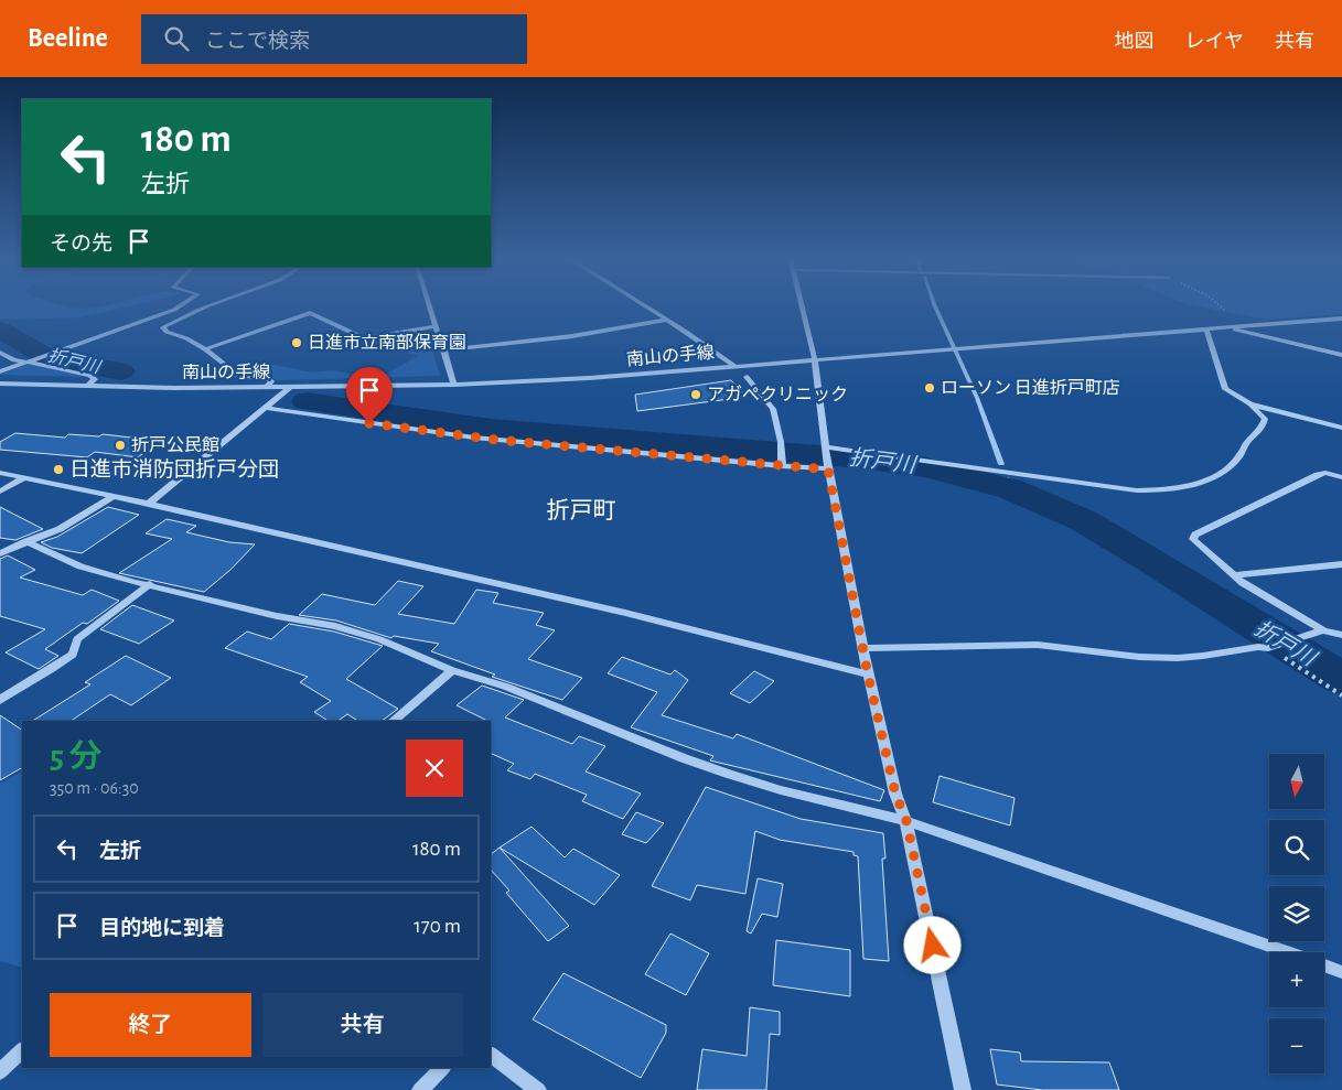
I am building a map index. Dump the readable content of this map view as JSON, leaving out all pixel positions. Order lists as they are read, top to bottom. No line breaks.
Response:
{"streets":{"street":["南山の手線"]},"districts":["折戸町"],"water":["折戸川"],"places":["日進市立南部保育園","ローソン 日進折戸町店","アガぺクリニック","折戸公民館","日進市消防団折戸分団"],"north":"bottom","page":{"header":"Beeline","search":"ここで検索","nav":["地図","レイヤ","共有"],"turn":["180 m","左折"],"then":"その先","heading":["5 分","350 m · 06:30"],"map_buttons":["+","−"],"list":[{"name":"左折","value":"180 m"},{"name":"目的地に到着","value":"170 m"}],"buttons":["終了","共有"]}}
